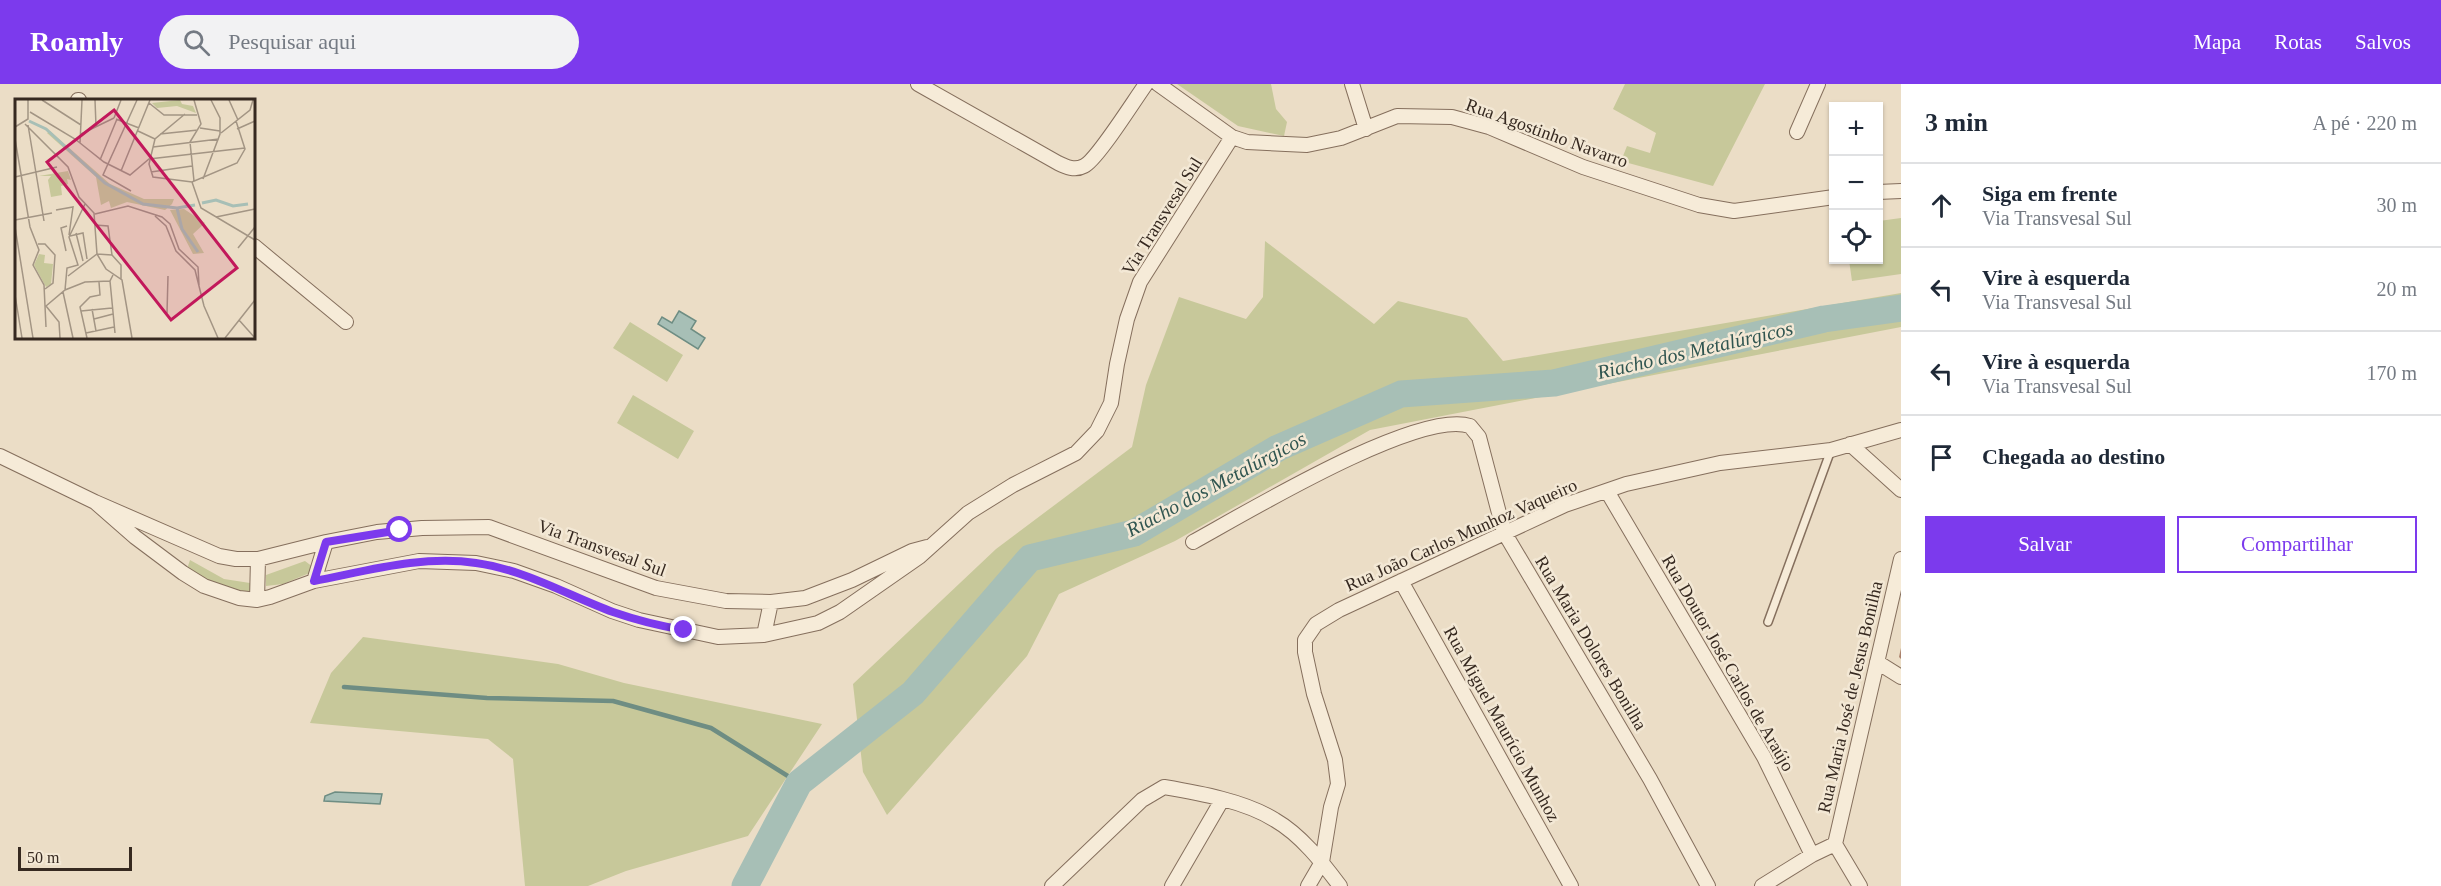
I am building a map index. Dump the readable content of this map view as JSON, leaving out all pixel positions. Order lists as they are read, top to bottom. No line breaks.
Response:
{"streets":{"street":["Rua Agostinho Navarro","Via Transvesal Sul","Rua João Carlos Munhoz Vaqueiro","Rua Maria Dolores Bonilha","Rua Doutor José Carlos de Araújo","Rua Maria José de Jesus Bonilha","Rua Miguel Maurício Munhoz"]},"crossings":[["Rua Agostinho Navarro","Via Transvesal Sul"],["Rua João Carlos Munhoz Vaqueiro","Rua Maria Dolores Bonilha"],["Rua João Carlos Munhoz Vaqueiro","Rua Doutor José Carlos de Araújo"],["Rua João Carlos Munhoz Vaqueiro","Rua Miguel Maurício Munhoz"]],"water":["Riacho dos Metalúrgicos"],"scale_bar":"50 m","page":{"header":"Roamly","search":"Pesquisar aqui","nav":["Mapa","Rotas","Salvos"],"heading":["3 min","A pé · 220 m"],"map_buttons":["+","−"],"list":[["Siga em frente","Via Transvesal Sul","30 m"],["Vire à esquerda","Via Transvesal Sul","20 m"],["Vire à esquerda","Via Transvesal Sul","170 m"],"Chegada ao destino"],"buttons":["Salvar","Compartilhar"],"scale":"50 m"}}
